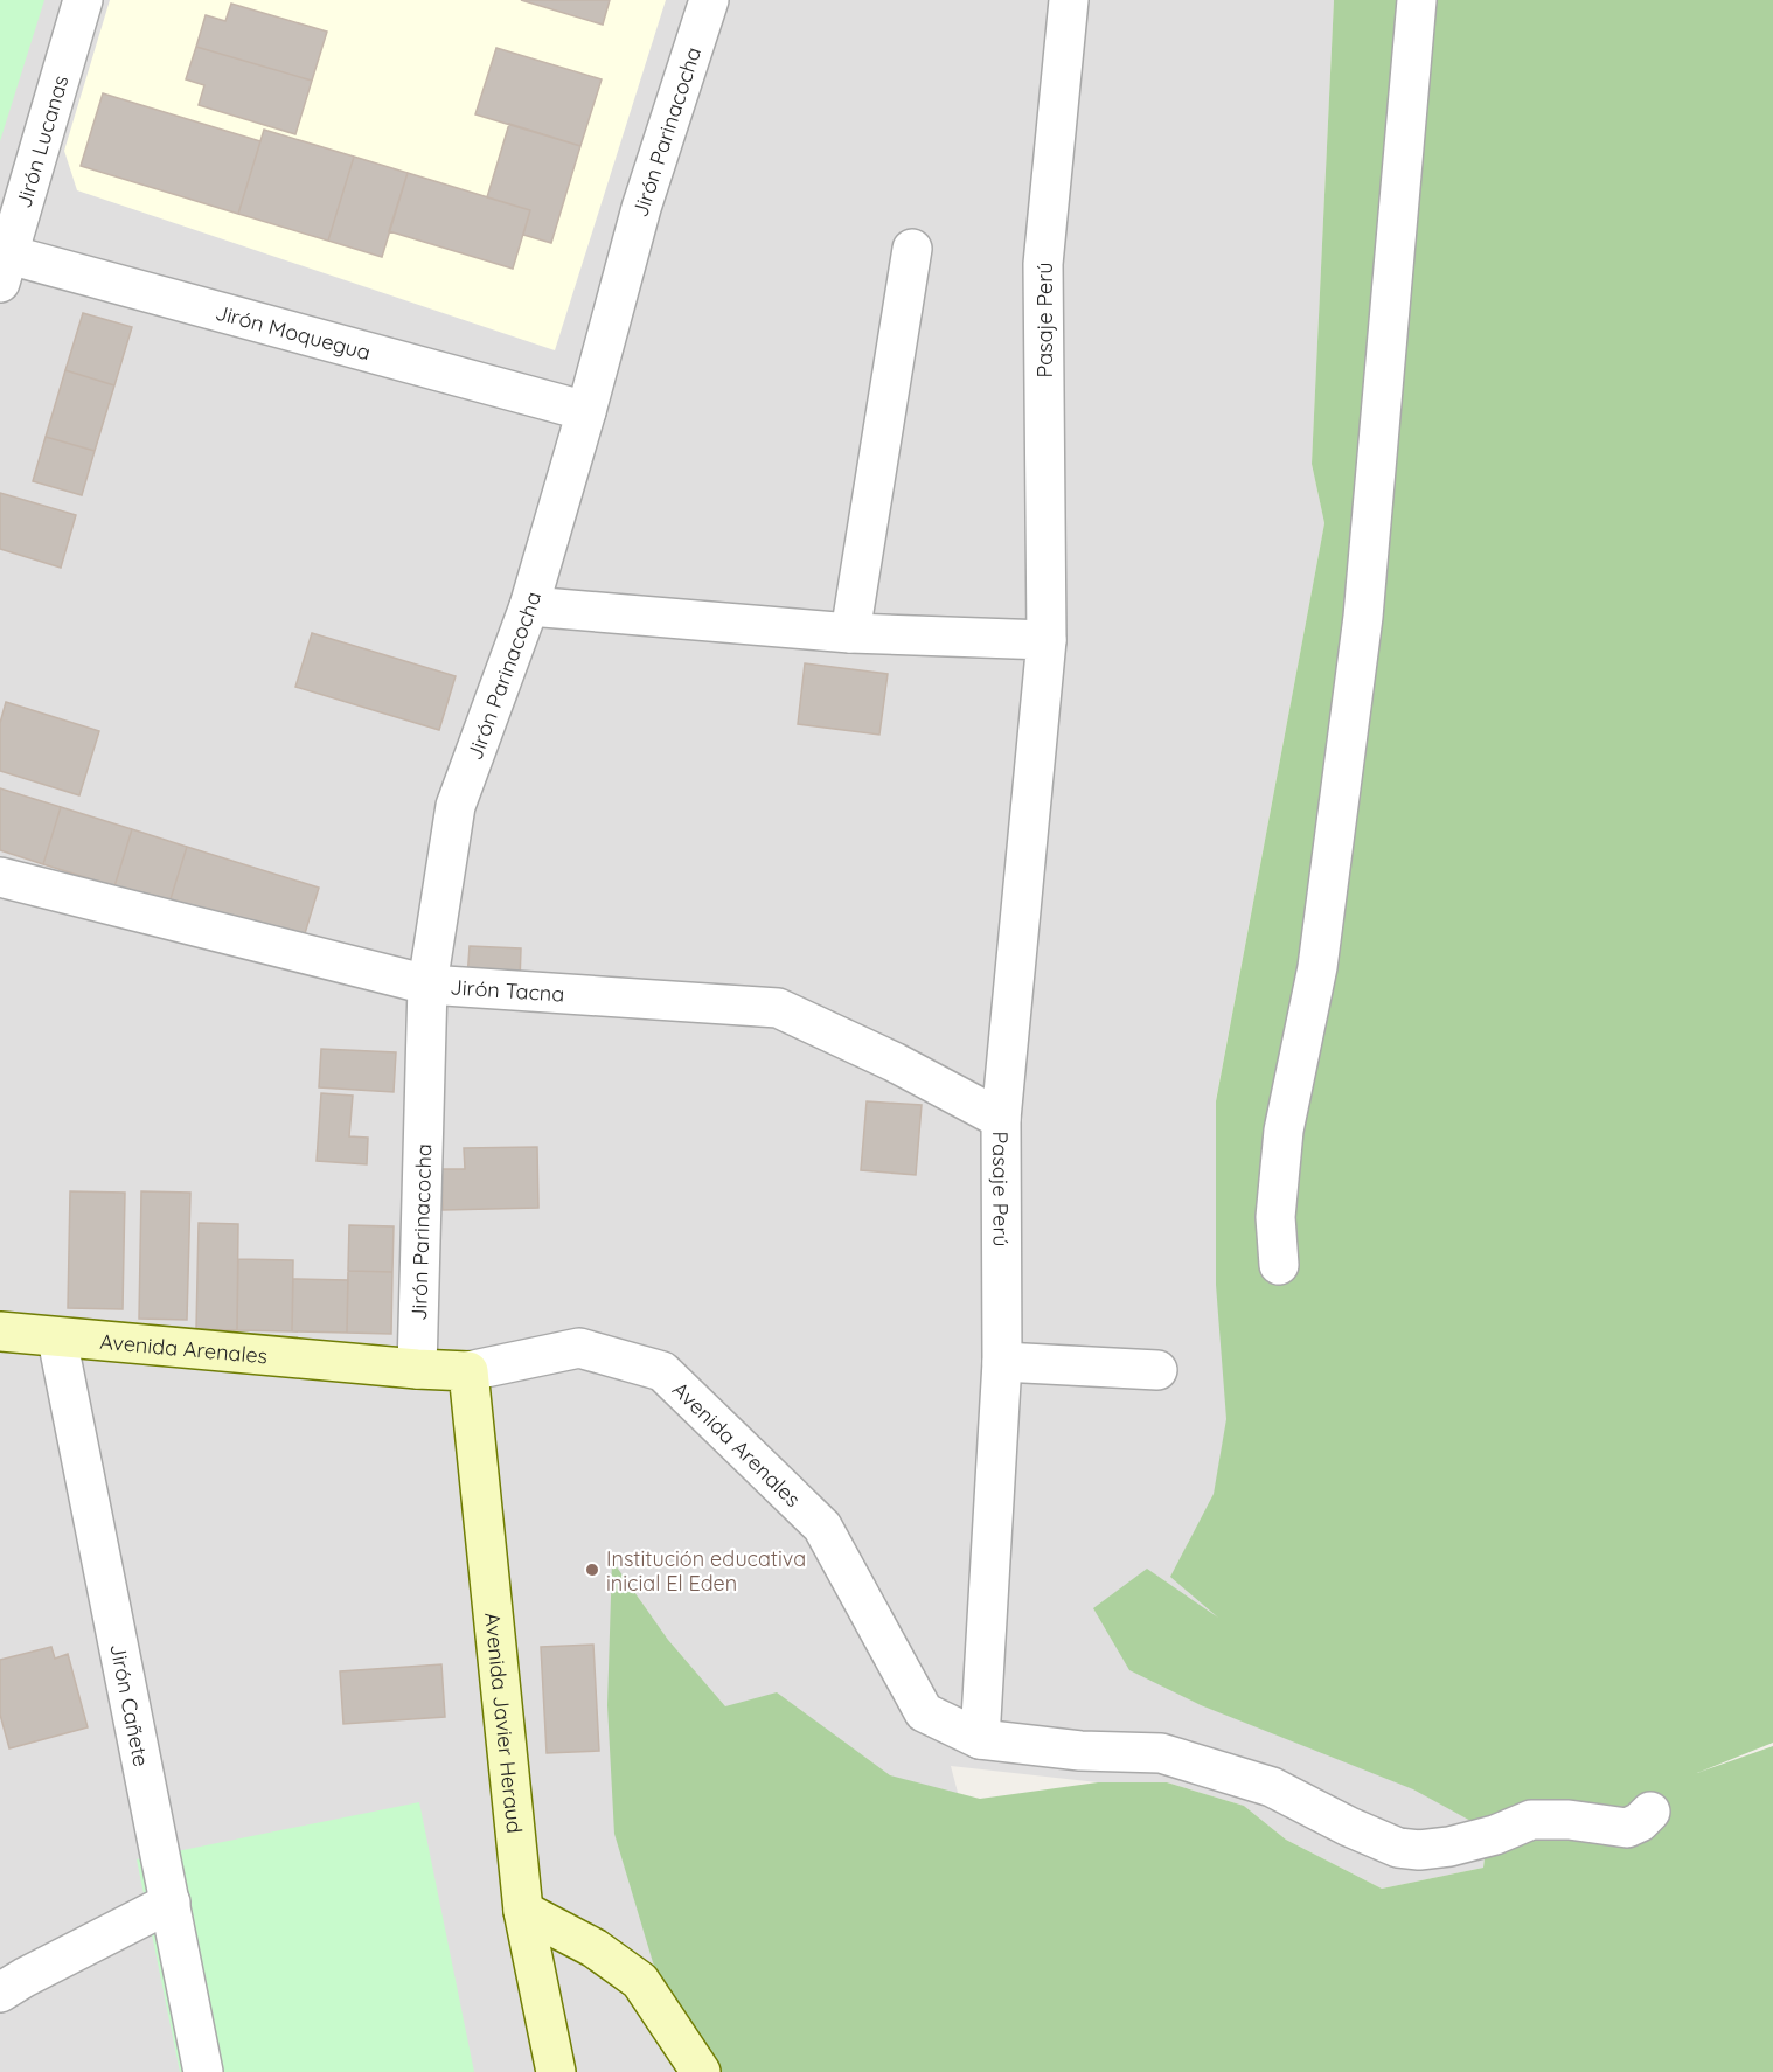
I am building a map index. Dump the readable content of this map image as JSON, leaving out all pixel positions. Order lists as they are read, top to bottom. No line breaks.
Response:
{"streets":{"main road":["Avenida Arenales","Avenida Javier Heraud"],"street":["Jirón Parinacocha","Jirón Lucanas","Pasaje Perú","Jirón Moquegua","Jirón Tacna","Jirón Cañete"]},"crossings":[["Jirón Parinacocha","Jirón Moquegua"],["Jirón Parinacocha","Jirón Tacna"],["Jirón Parinacocha","Avenida Arenales"],["Jirón Lucanas","Jirón Moquegua"],["Pasaje Perú","Jirón Tacna"],["Pasaje Perú","Avenida Arenales"],["Avenida Arenales","Jirón Cañete"],["Avenida Arenales","Avenida Javier Heraud"]],"places":["Institución educativa inicial El Eden"]}
